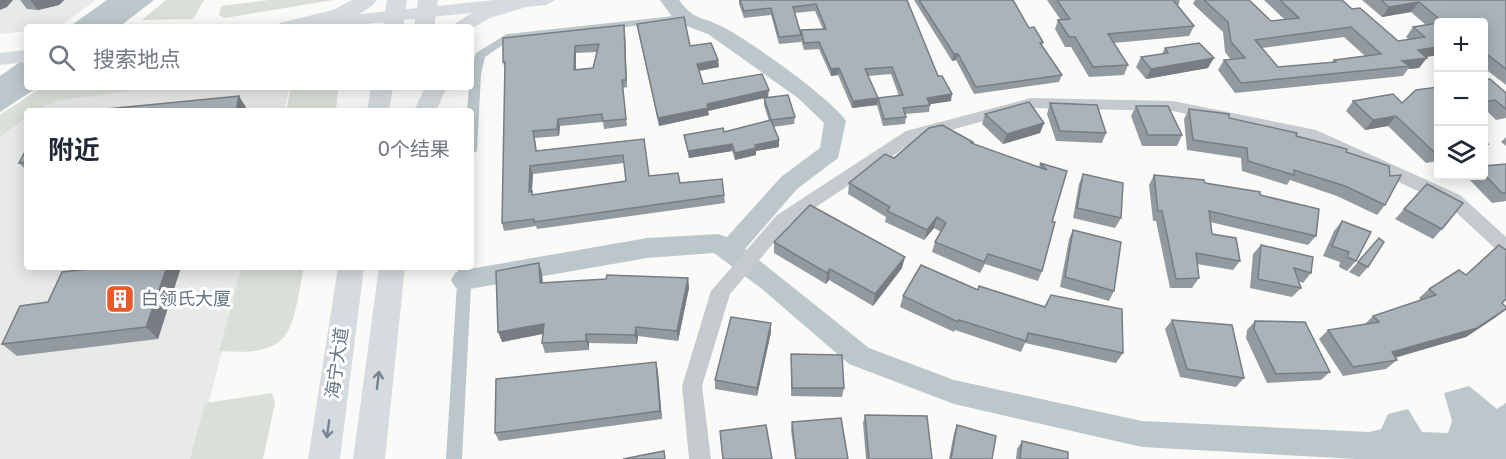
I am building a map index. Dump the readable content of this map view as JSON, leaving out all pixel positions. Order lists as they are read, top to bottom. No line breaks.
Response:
{"streets":{"highway":["海宁大道"]},"places":{"building":["白领氏大厦"]},"page":{"map_buttons":["+","−"],"search":"搜索地点","heading":["附近","0个结果"]}}
